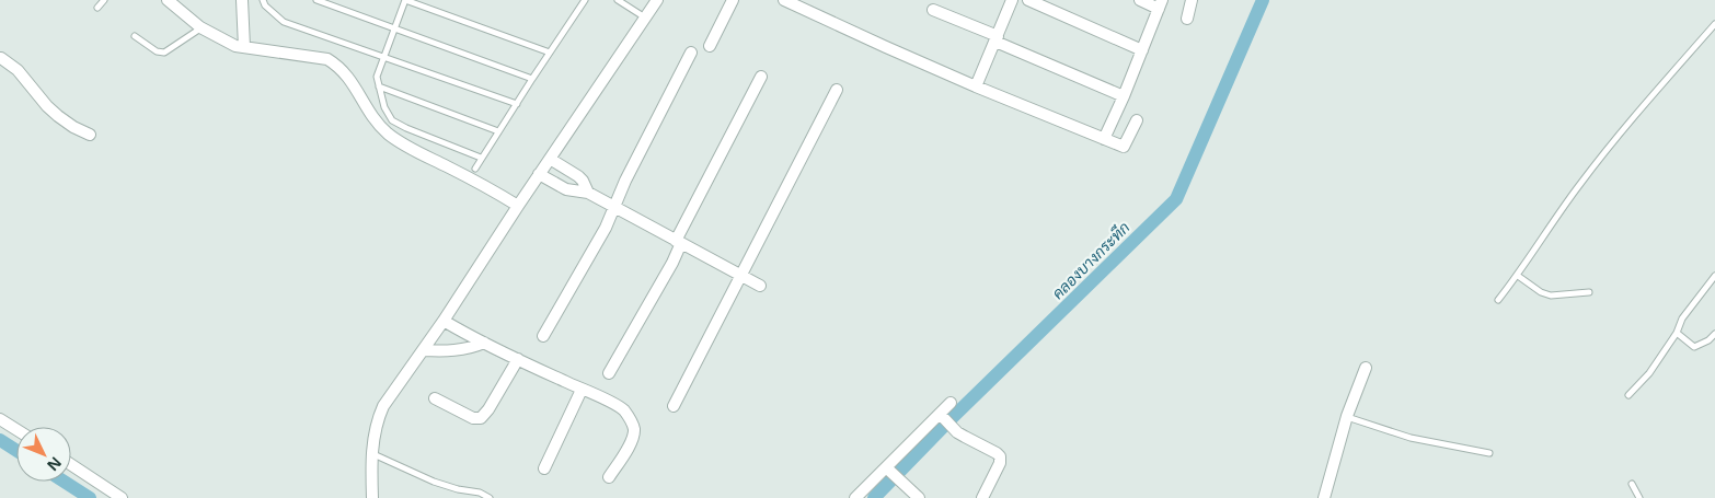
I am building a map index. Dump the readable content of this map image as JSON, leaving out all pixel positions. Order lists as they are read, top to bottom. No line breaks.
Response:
{"water":["คลองบางกระทึก"],"north":"bottom right"}
